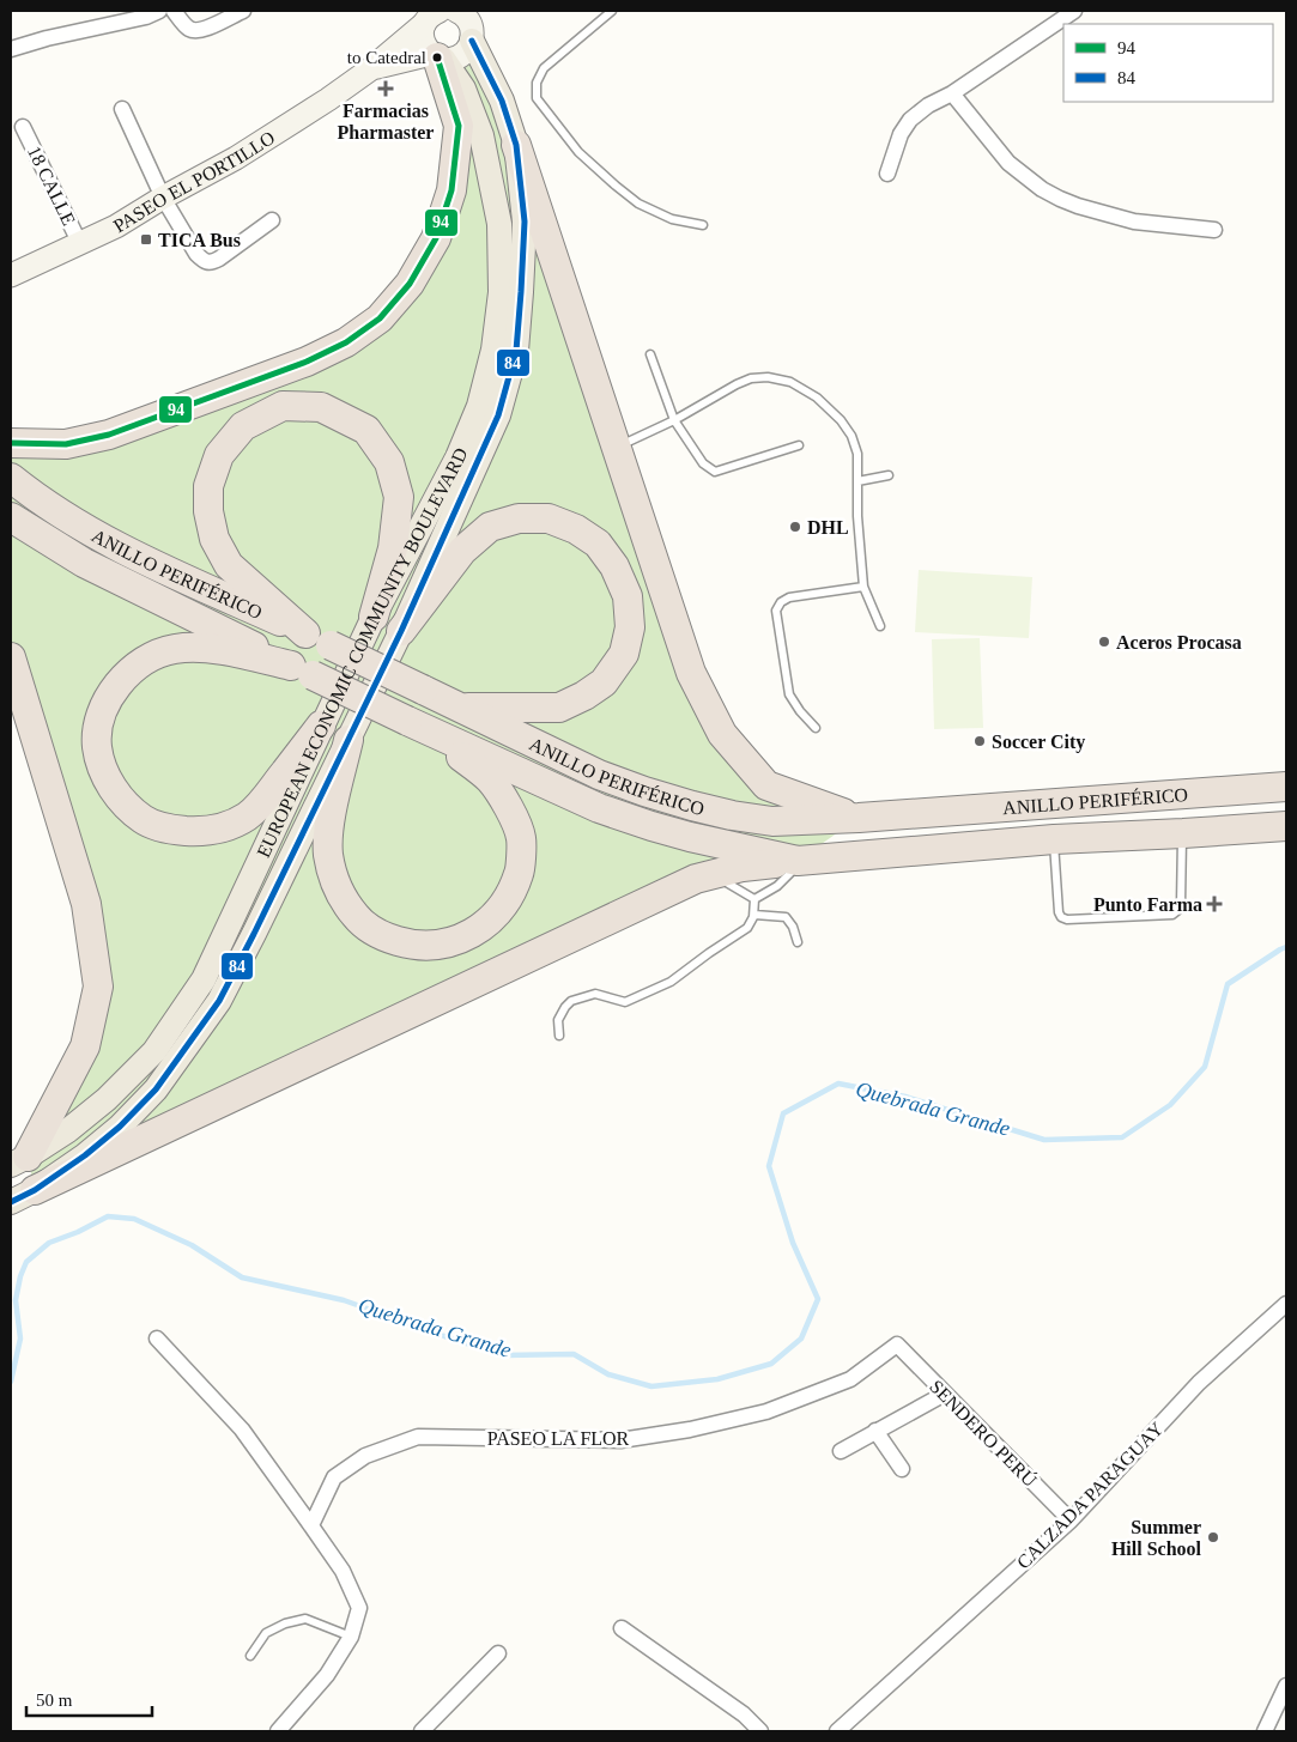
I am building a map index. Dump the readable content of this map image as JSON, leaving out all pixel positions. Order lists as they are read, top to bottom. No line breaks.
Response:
{"streets":{"highway":["ANILLO PERIFÉRICO"],"main road":["PASEO EL PORTILLO","EUROPEAN ECONOMIC COMMUNITY BOULEVARD"],"street":["18 CALLE","SENDERO PERÚ","PASEO LA FLOR","CALZADA PARAGUAY"]},"crossings":[["PASEO EL PORTILLO","18 CALLE"],["PASEO EL PORTILLO","EUROPEAN ECONOMIC COMMUNITY BOULEVARD"],["SENDERO PERÚ","PASEO LA FLOR"],["SENDERO PERÚ","CALZADA PARAGUAY"]],"water":["Quebrada Grande"],"places":{"other":["to Catedral","DHL","Aceros Procasa","Soccer City","Summer Hill School"],"health":["Farmacias Pharmaster","Punto Farma"],"transit":["TICA Bus"]},"lines":["transit line 84","transit line 94"],"legend":["94","84"],"scale_bar":"50 m"}
